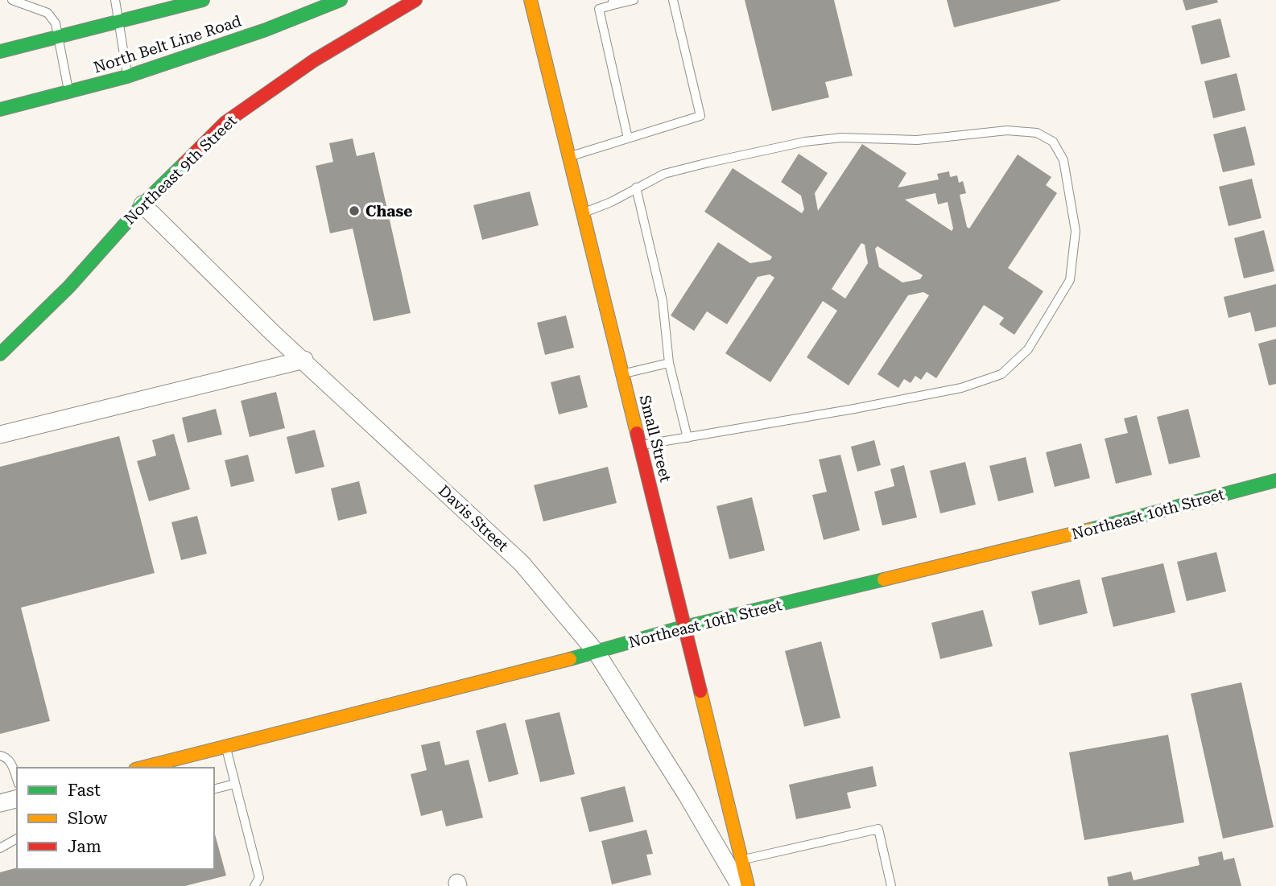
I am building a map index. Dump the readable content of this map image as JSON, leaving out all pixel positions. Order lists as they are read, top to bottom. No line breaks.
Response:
{"streets":{"street":["North Belt Line Road","Northeast 9th Street","Small Street","Northeast 10th Street","Davis Street"]},"crossings":[["Northeast 9th Street","Davis Street"],["Small Street","Northeast 10th Street"],["Northeast 10th Street","Davis Street"]],"places":["Chase"],"legend":["Fast","Slow","Jam"]}
